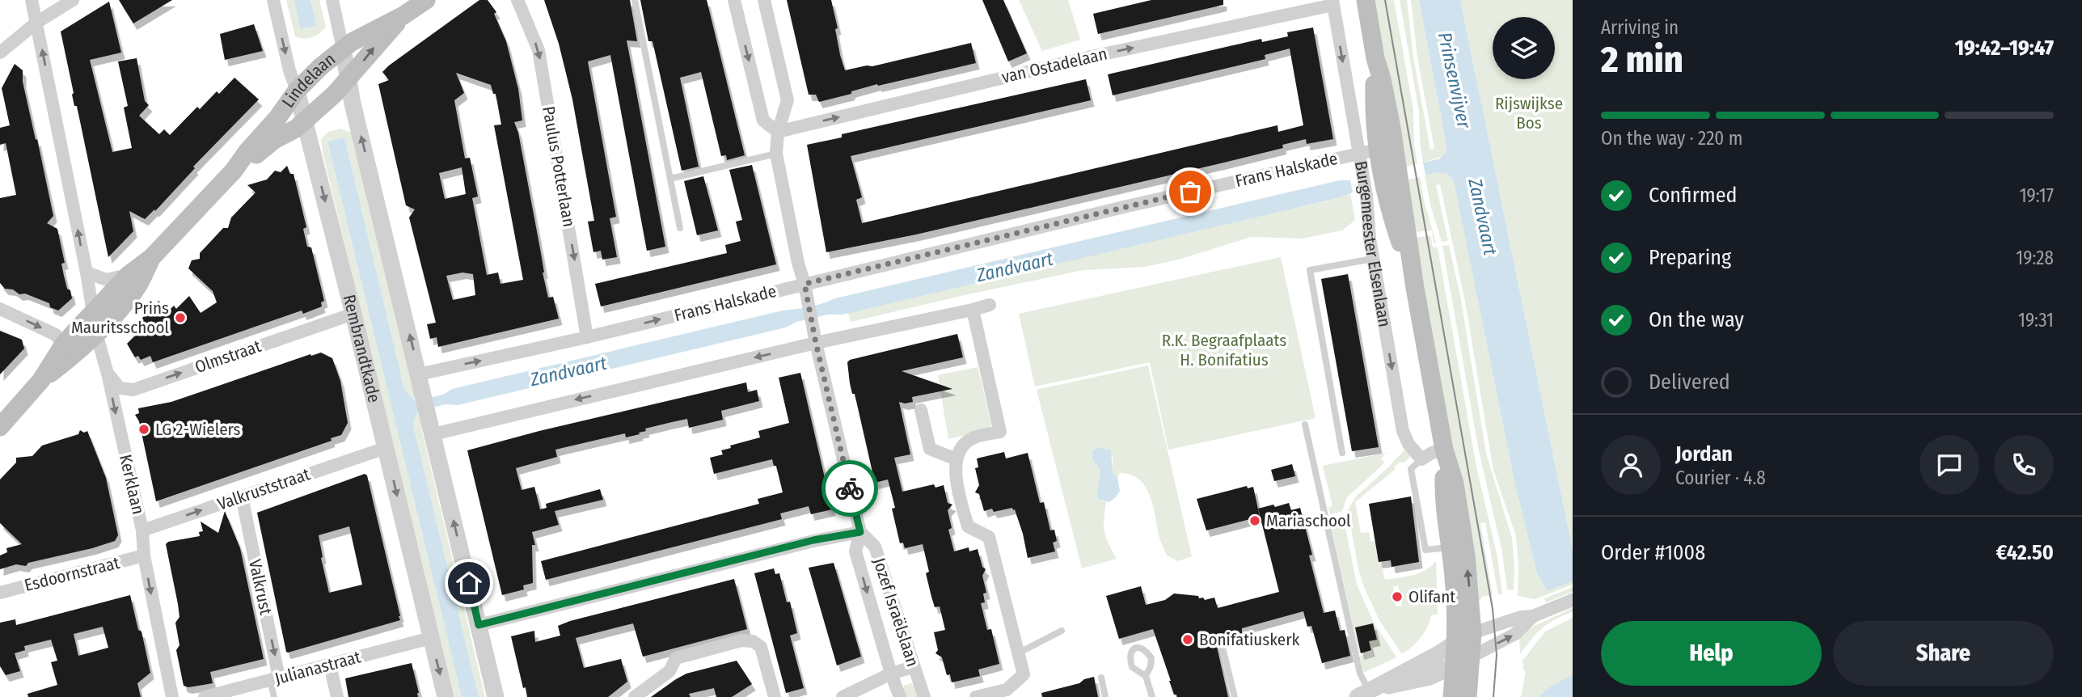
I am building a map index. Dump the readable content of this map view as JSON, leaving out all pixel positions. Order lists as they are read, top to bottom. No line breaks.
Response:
{"streets":{"main road":["Lindelaan","Burgemeester Elsenlaan"],"street":["van Ostadelaan","Paulus Potterlaan","Frans Halskade","Rembrandtkade","Olmstraat","Kerklaan","Valkruststraat","Esdoornstraat","Valkrust","Jozef Israëlslaan","Julianastraat"]},"crossings":[["van Ostadelaan","Burgemeester Elsenlaan"],["van Ostadelaan","Jozef Israëlslaan"],["Lindelaan","Rembrandtkade"],["Lindelaan","Kerklaan"],["Paulus Potterlaan","Frans Halskade"],["Frans Halskade","Burgemeester Elsenlaan"],["Frans Halskade","Jozef Israëlslaan"],["Rembrandtkade","Olmstraat"],["Rembrandtkade","Valkruststraat"],["Rembrandtkade","Julianastraat"],["Olmstraat","Kerklaan"],["Kerklaan","Valkruststraat"],["Kerklaan","Esdoornstraat"],["Valkruststraat","Valkrust"],["Valkrust","Julianastraat"]],"one_way":["van Ostadelaan","Paulus Potterlaan","Olmstraat","Valkruststraat","Valkrust"],"water":["Prinsenvijver","Zandvaart"],"parks":["Rijswijkse Bos","R.K. Begraafplaats H. Bonifatius"],"places":["Prins Mauritsschool","LG 2-Wielers","Mariaschool","Olifant","Bonifatiuskerk"],"page":{"heading":["2 min","Arriving in","19:42–19:47"],"panel":["Jordan","Courier · 4.8","Order #1008","€42.50"],"bar":"On the way · 220 m","list":[["Confirmed","19:17"],["Preparing","19:28"],["On the way","19:31"],"Delivered"],"buttons":["Help","Share"]}}
